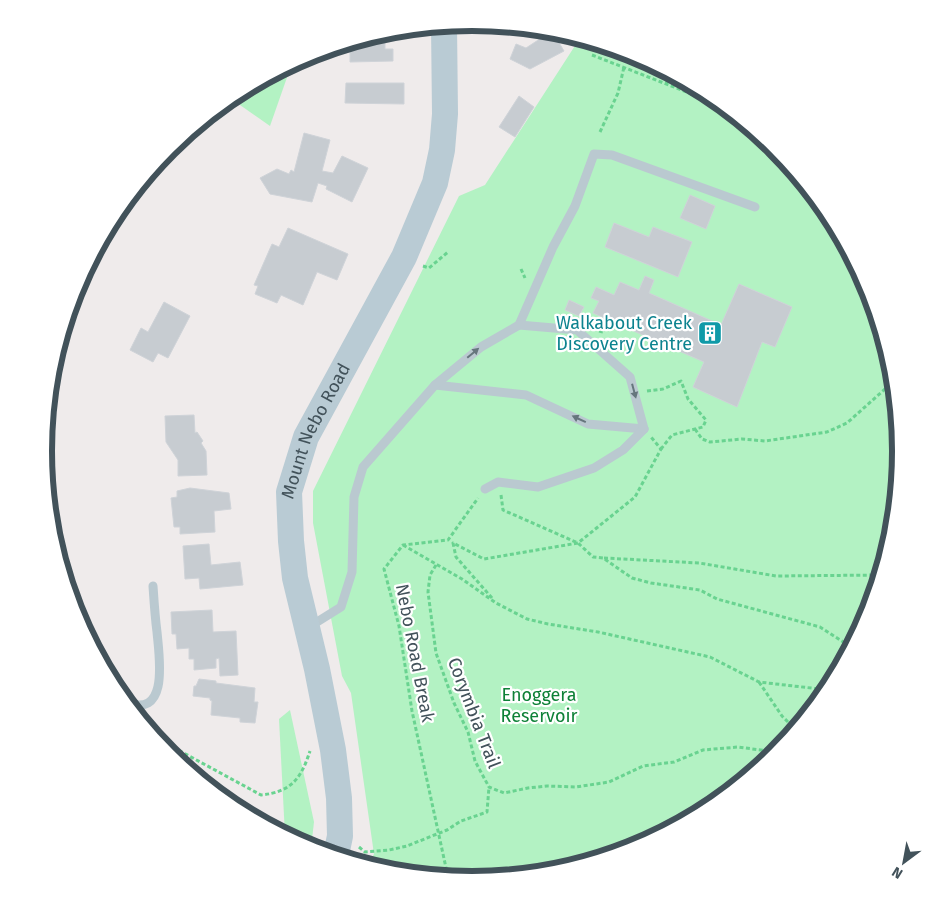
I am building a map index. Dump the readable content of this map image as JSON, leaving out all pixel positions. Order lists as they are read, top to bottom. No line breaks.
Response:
{"streets":{"main road":["Mount Nebo Road"],"path":["Nebo Road Break","Corymbia Trail"]},"parks":["Enoggera Reservoir"],"places":{"building":["Walkabout Creek Discovery Centre"]},"north":"bottom left"}
